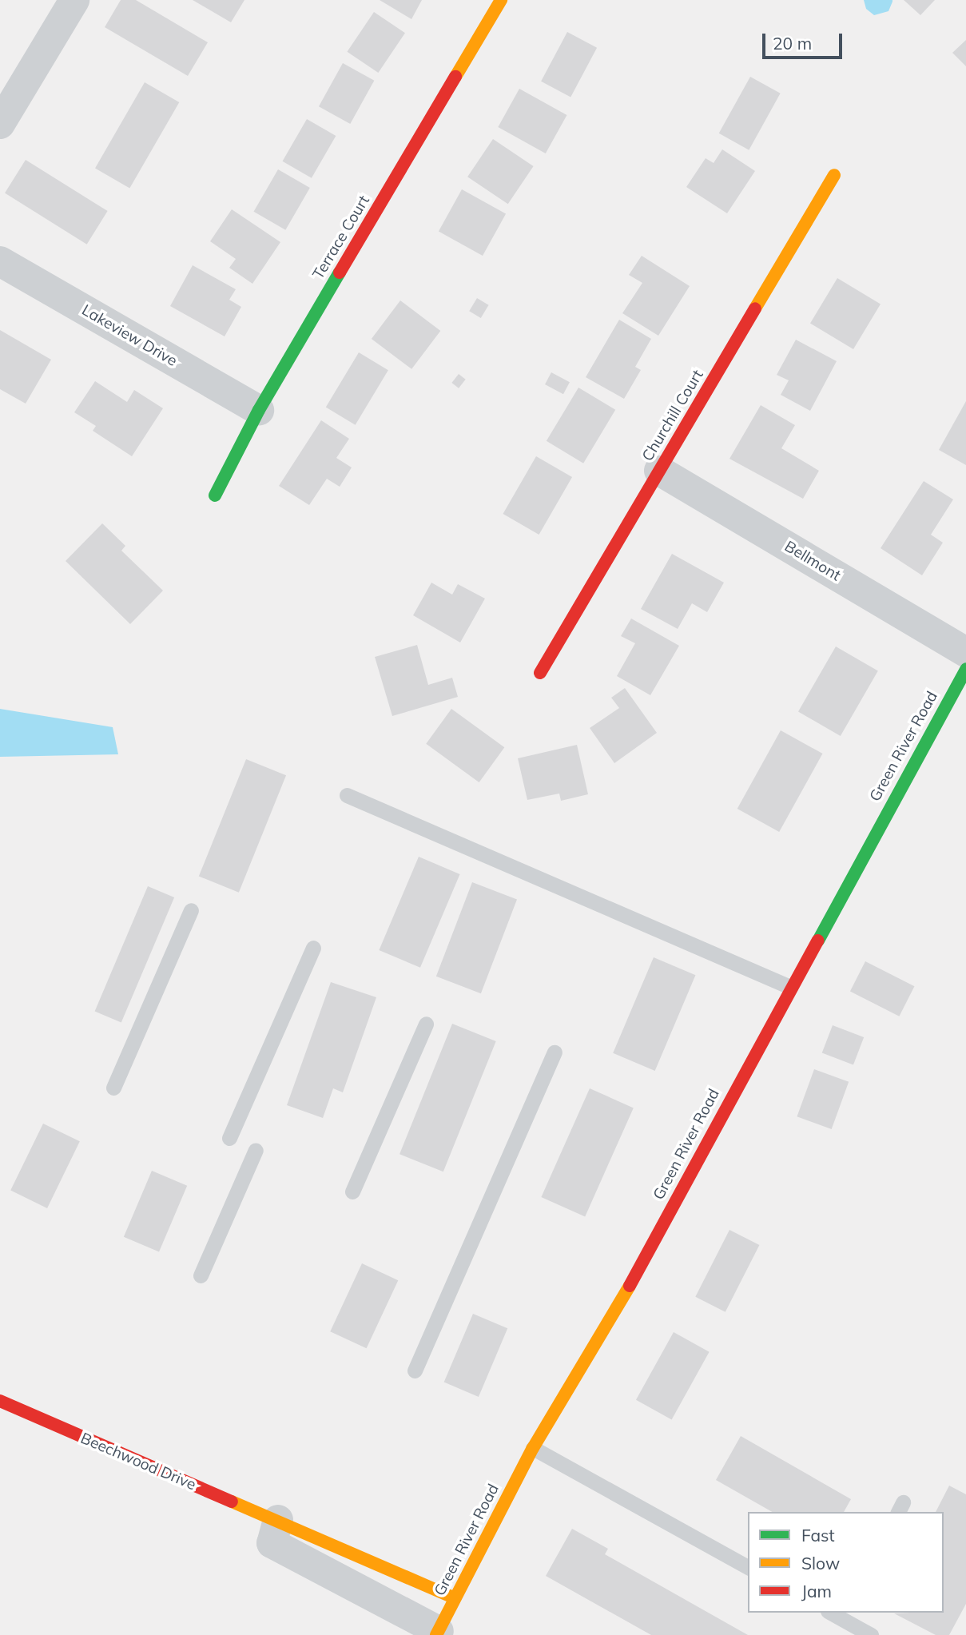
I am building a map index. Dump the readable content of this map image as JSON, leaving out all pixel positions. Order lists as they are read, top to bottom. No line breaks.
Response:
{"streets":{"street":["Terrace Court","Lakeview Drive","Churchill Court","Bellmont","Green River Road","Beechwood Drive"]},"crossings":[["Terrace Court","Lakeview Drive"],["Churchill Court","Bellmont"],["Green River Road","Beechwood Drive"]],"legend":["Fast","Slow","Jam"],"scale_bar":"20 m"}
